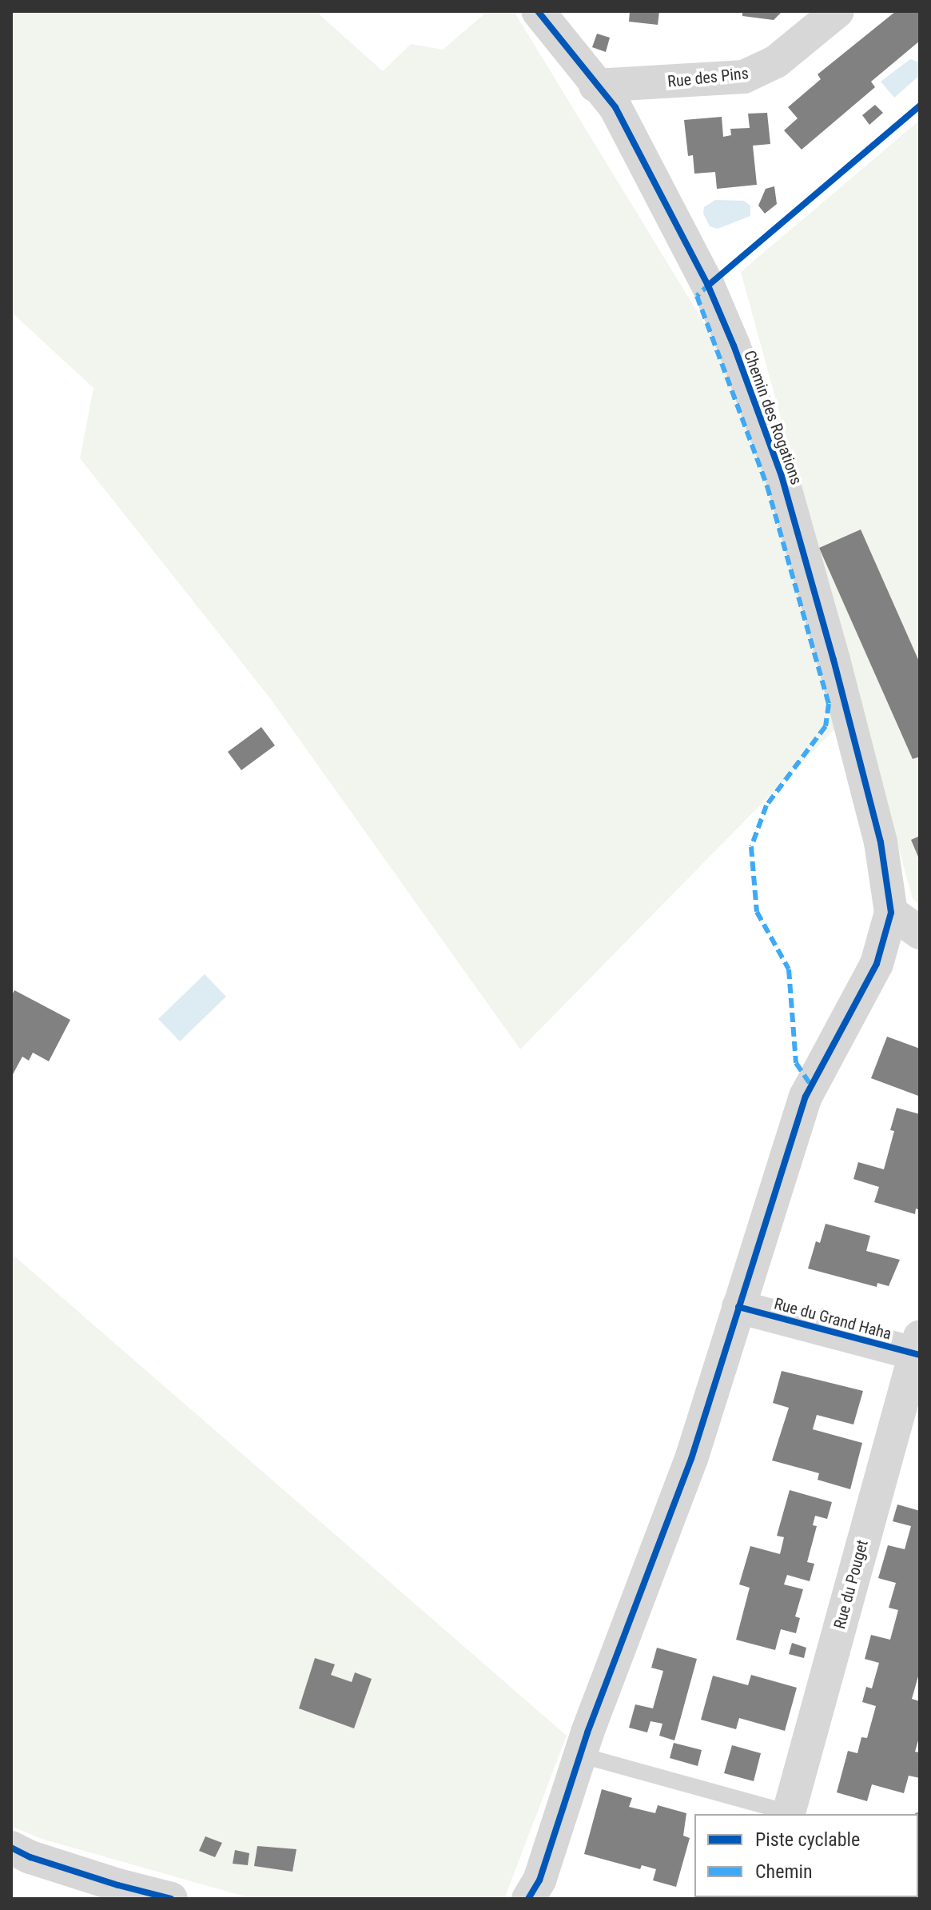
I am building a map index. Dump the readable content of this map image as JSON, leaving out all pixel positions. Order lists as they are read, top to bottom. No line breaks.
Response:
{"streets":{"street":["Rue des Pins","Chemin des Rogations","Rue du Grand Haha","Rue du Pouget"]},"crossings":[["Rue des Pins","Chemin des Rogations"],["Rue du Grand Haha","Rue du Pouget"]],"legend":["Piste cyclable","Chemin"]}
